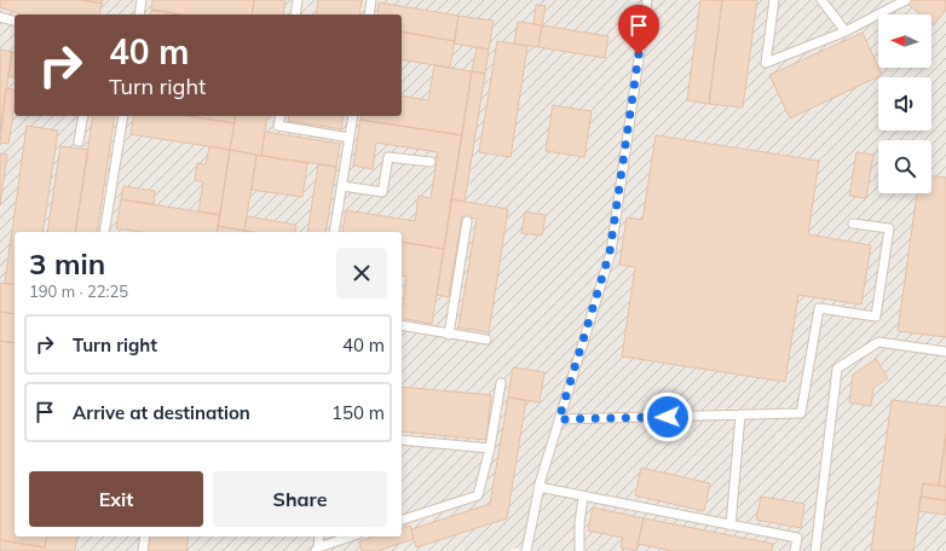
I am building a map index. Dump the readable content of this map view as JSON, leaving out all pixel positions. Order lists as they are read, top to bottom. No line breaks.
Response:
{"north":"left","page":{"turn":["40 m","Turn right"],"heading":["3 min","190 m · 22:25"],"list":[{"name":"Turn right","value":"40 m"},{"name":"Arrive at destination","value":"150 m"}],"buttons":["Exit","Share"]}}
